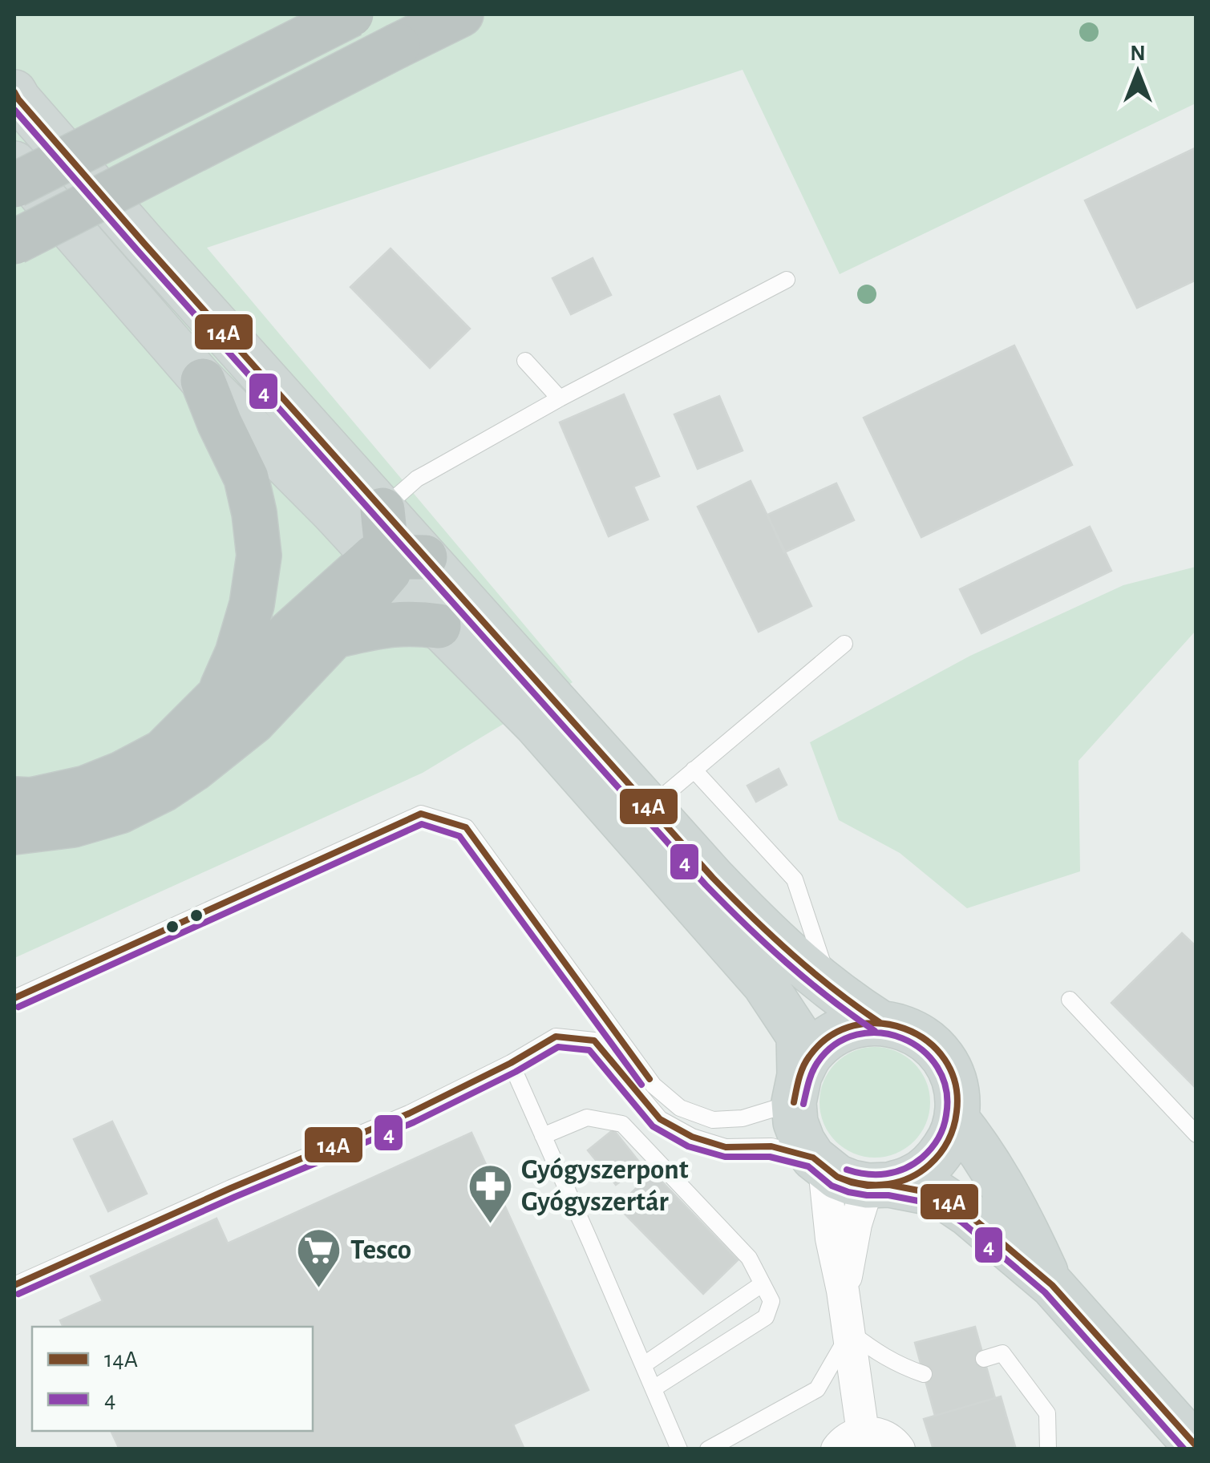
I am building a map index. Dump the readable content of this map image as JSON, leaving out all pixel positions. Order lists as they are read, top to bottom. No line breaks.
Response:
{"places":{"pharmacy":["Gyógyszerpont Gyógyszertár"],"supermarket":["Tesco"]},"lines":["transit line 14A","transit line 4"],"legend":["14A","4"],"north":"top"}
